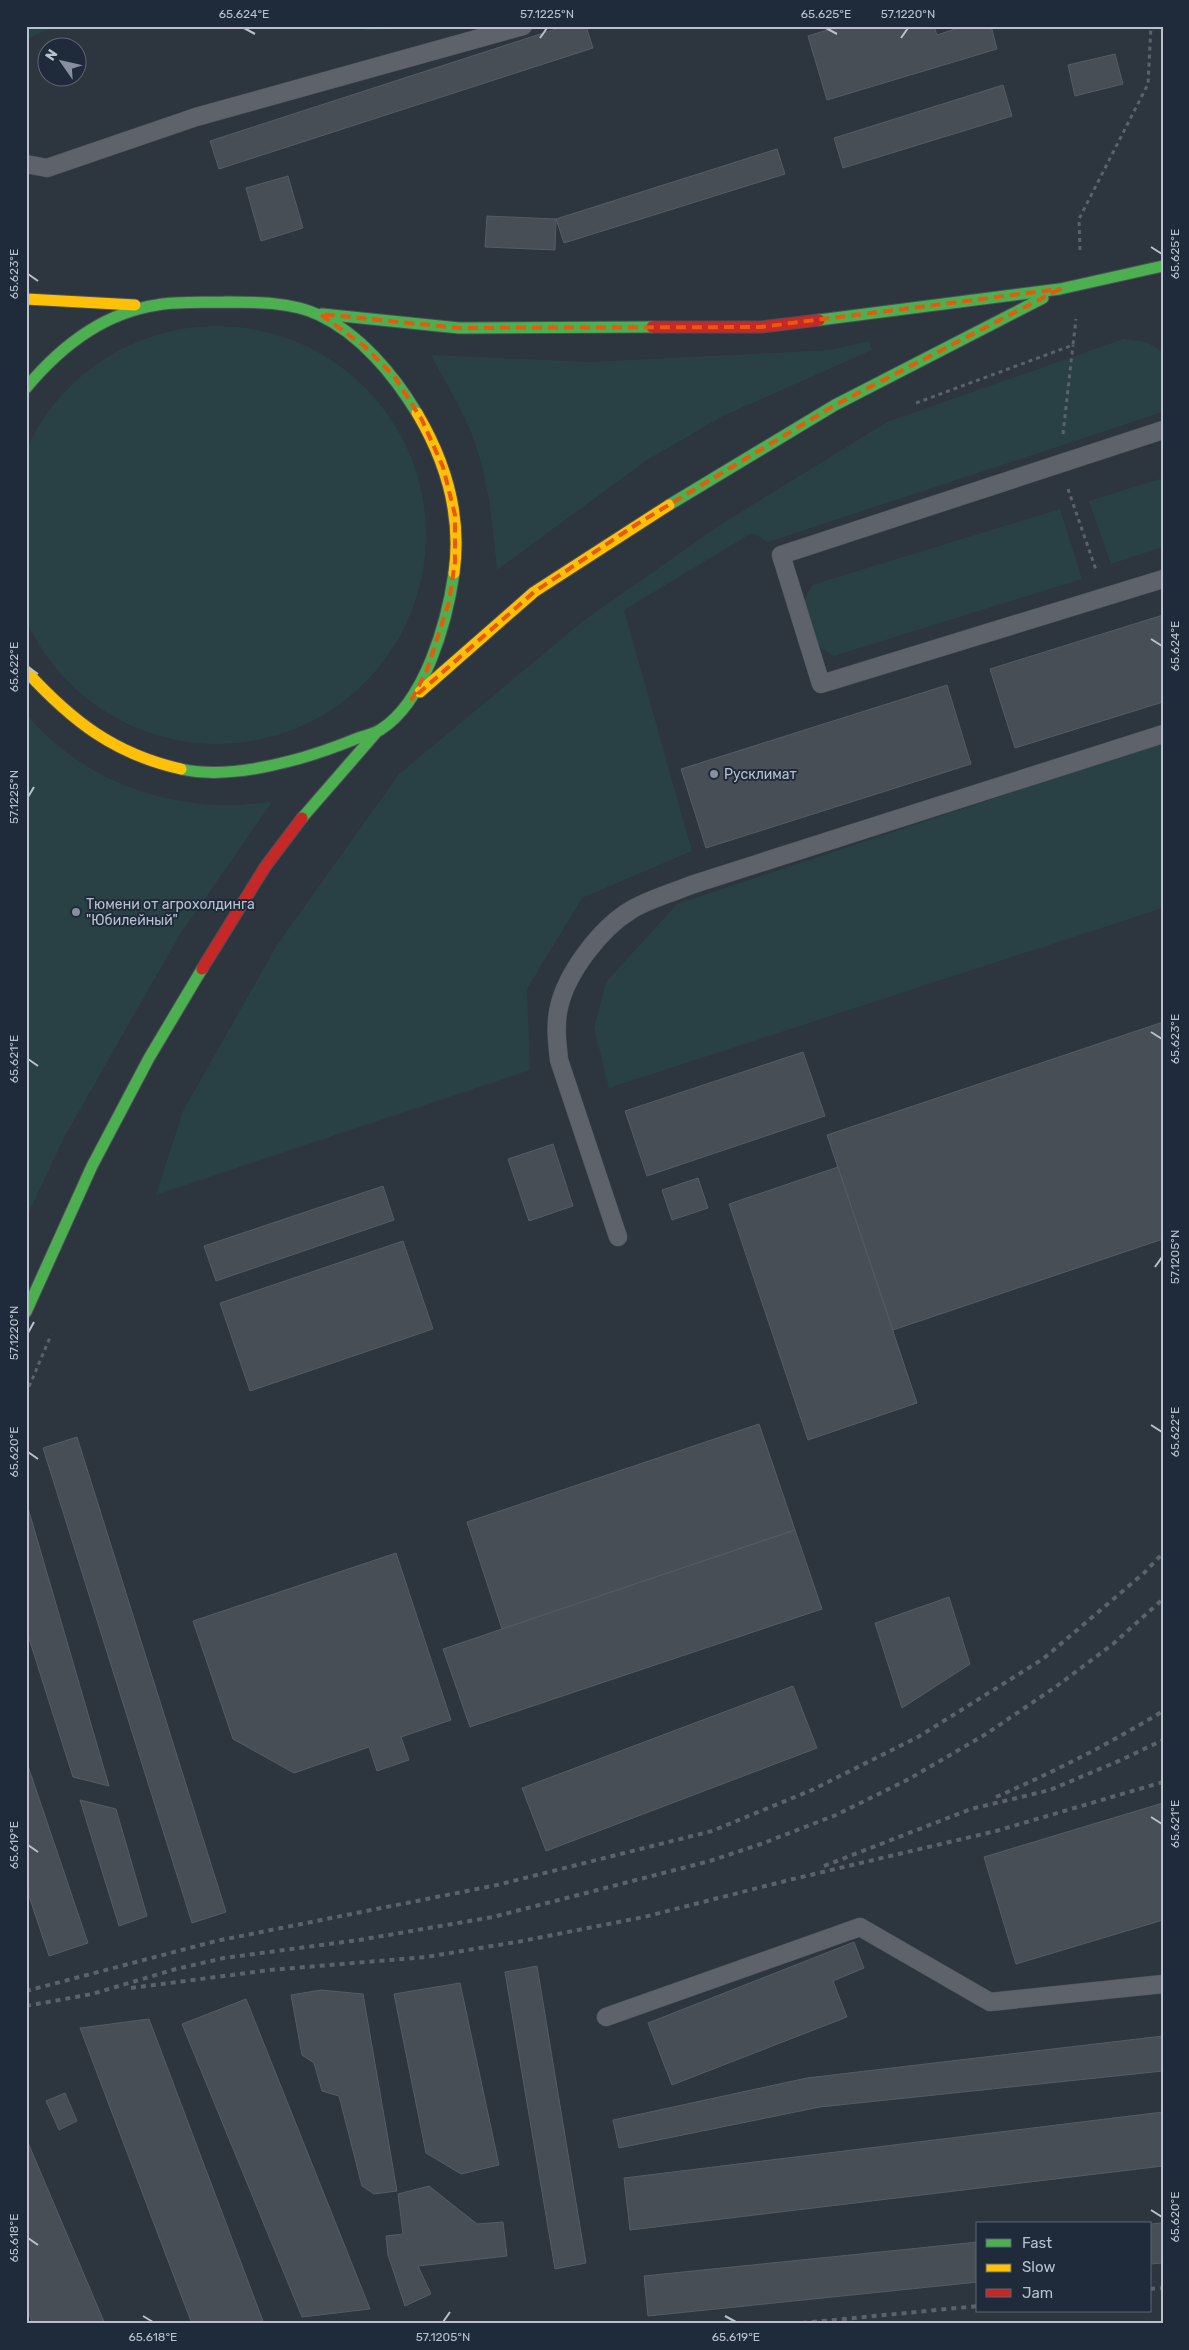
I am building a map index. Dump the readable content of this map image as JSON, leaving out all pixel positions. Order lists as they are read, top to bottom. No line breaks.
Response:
{"places":["Русклимат","Тюмени от агрохолдинга \"Юбилейный\""],"legend":["Fast","Slow","Jam"],"north":"top left","coordinates":["65.624°E","57.1225°N","65.625°E","57.1220°N","65.623°E","65.622°E","65.621°E","57.1205°N","65.620°E","65.619°E","65.618°E"]}
